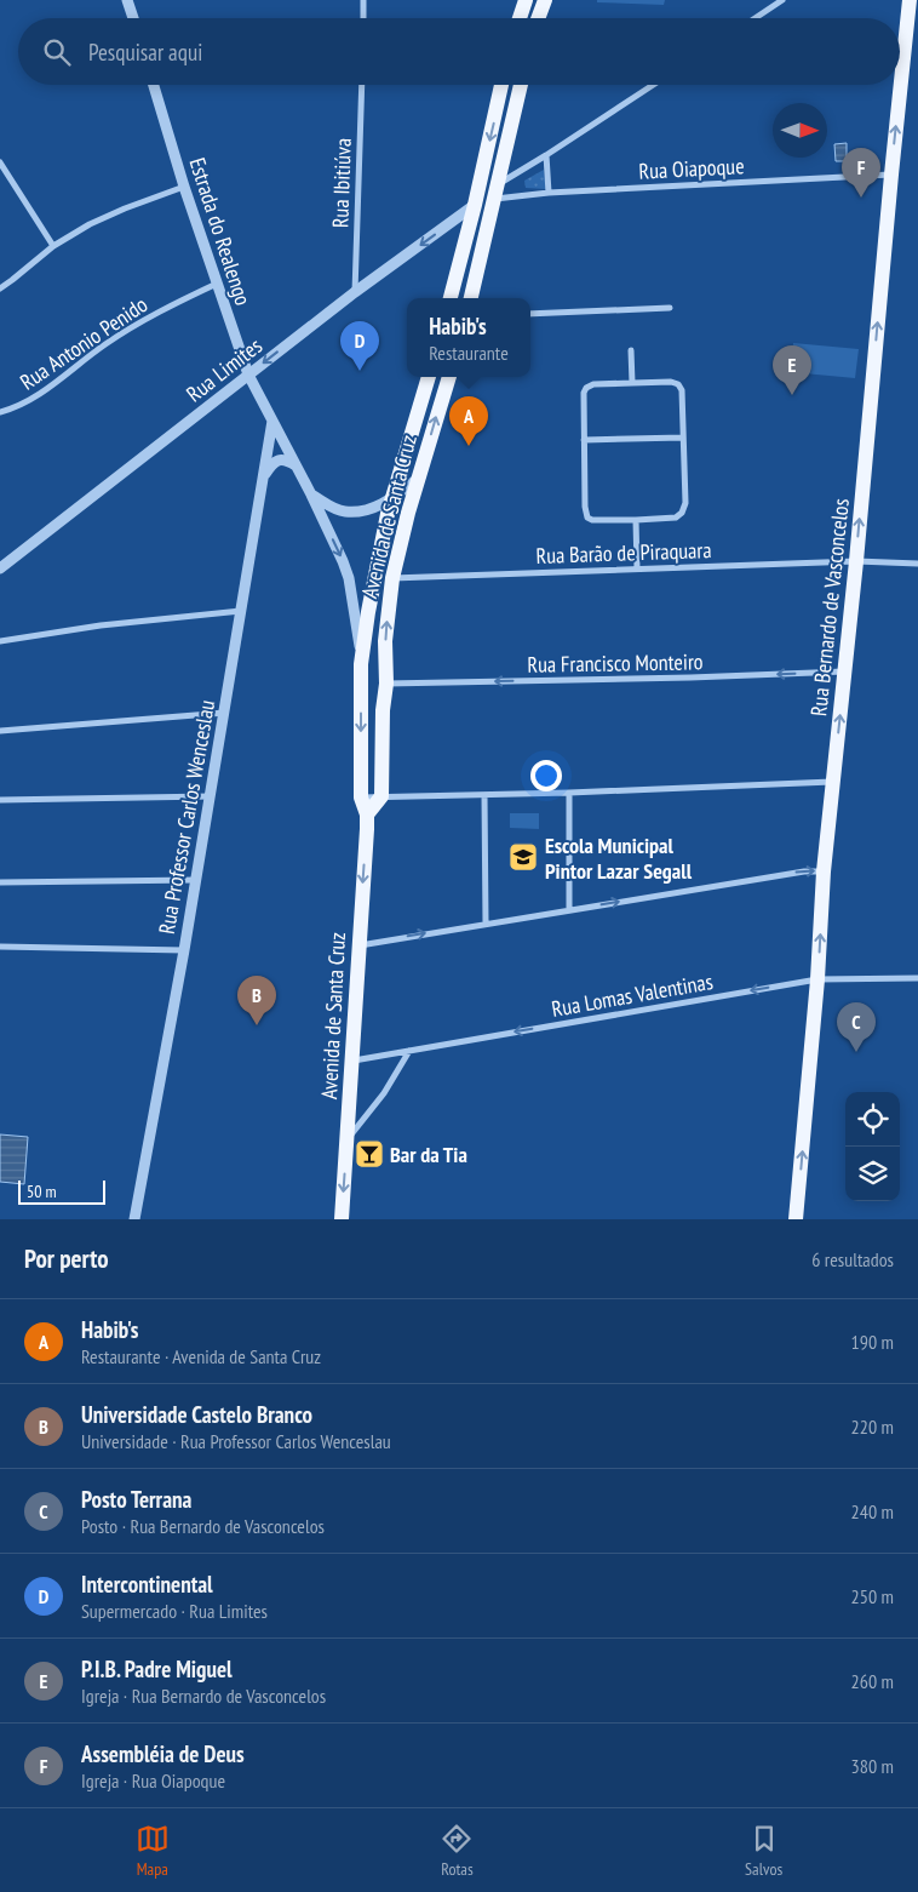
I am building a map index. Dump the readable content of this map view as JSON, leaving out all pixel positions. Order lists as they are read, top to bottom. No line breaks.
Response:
{"streets":{"main road":["Avenida de Santa Cruz","Rua Bernardo de Vasconcelos"],"street":["Rua Oiapoque","Rua Ibitiúva","Estrada do Realengo","Rua Antonio Penido","Rua Limites","Rua Barão de Piraquara","Rua Francisco Monteiro","Rua Professor Carlos Wenceslau","Rua Lomas Valentinas"]},"crossings":[["Rua Oiapoque","Rua Bernardo de Vasconcelos"],["Rua Ibitiúva","Rua Limites"],["Estrada do Realengo","Rua Antonio Penido"],["Estrada do Realengo","Rua Limites"],["Estrada do Realengo","Avenida de Santa Cruz"],["Estrada do Realengo","Rua Professor Carlos Wenceslau"],["Avenida de Santa Cruz","Rua Barão de Piraquara"],["Avenida de Santa Cruz","Rua Francisco Monteiro"],["Avenida de Santa Cruz","Rua Lomas Valentinas"],["Rua Barão de Piraquara","Rua Bernardo de Vasconcelos"],["Rua Bernardo de Vasconcelos","Rua Francisco Monteiro"],["Rua Bernardo de Vasconcelos","Rua Lomas Valentinas"]],"one_way":["Rua Limites","Rua Bernardo de Vasconcelos","Rua Francisco Monteiro","Rua Lomas Valentinas"],"places":{"school or university":["Escola Municipal Pintor Lazar Segall"],"bar":["Bar da Tia"]},"scale_bar":"50 m","north":"right","page":{"search":"Pesquisar aqui","pins":["F","D","E","A","B","C"],"popup":["Habib's","Restaurante"],"scale":"50 m","heading":["Por perto","6 resultados"],"list":[{"mark":"A","name":"Habib's","note":"Restaurante · Avenida de Santa Cruz","value":"190 m"},{"mark":"B","name":"Universidade Castelo Branco","note":"Universidade · Rua Professor Carlos Wenceslau","value":"220 m"},{"mark":"C","name":"Posto Terrana","note":"Posto · Rua Bernardo de Vasconcelos","value":"240 m"},{"mark":"D","name":"Intercontinental","note":"Supermercado · Rua Limites","value":"250 m"},{"mark":"E","name":"P.I.B. Padre Miguel","note":"Igreja · Rua Bernardo de Vasconcelos","value":"260 m"},{"mark":"F","name":"Assembléia de Deus","note":"Igreja · Rua Oiapoque","value":"380 m"}],"nav":["Mapa","Rotas","Salvos"]}}
